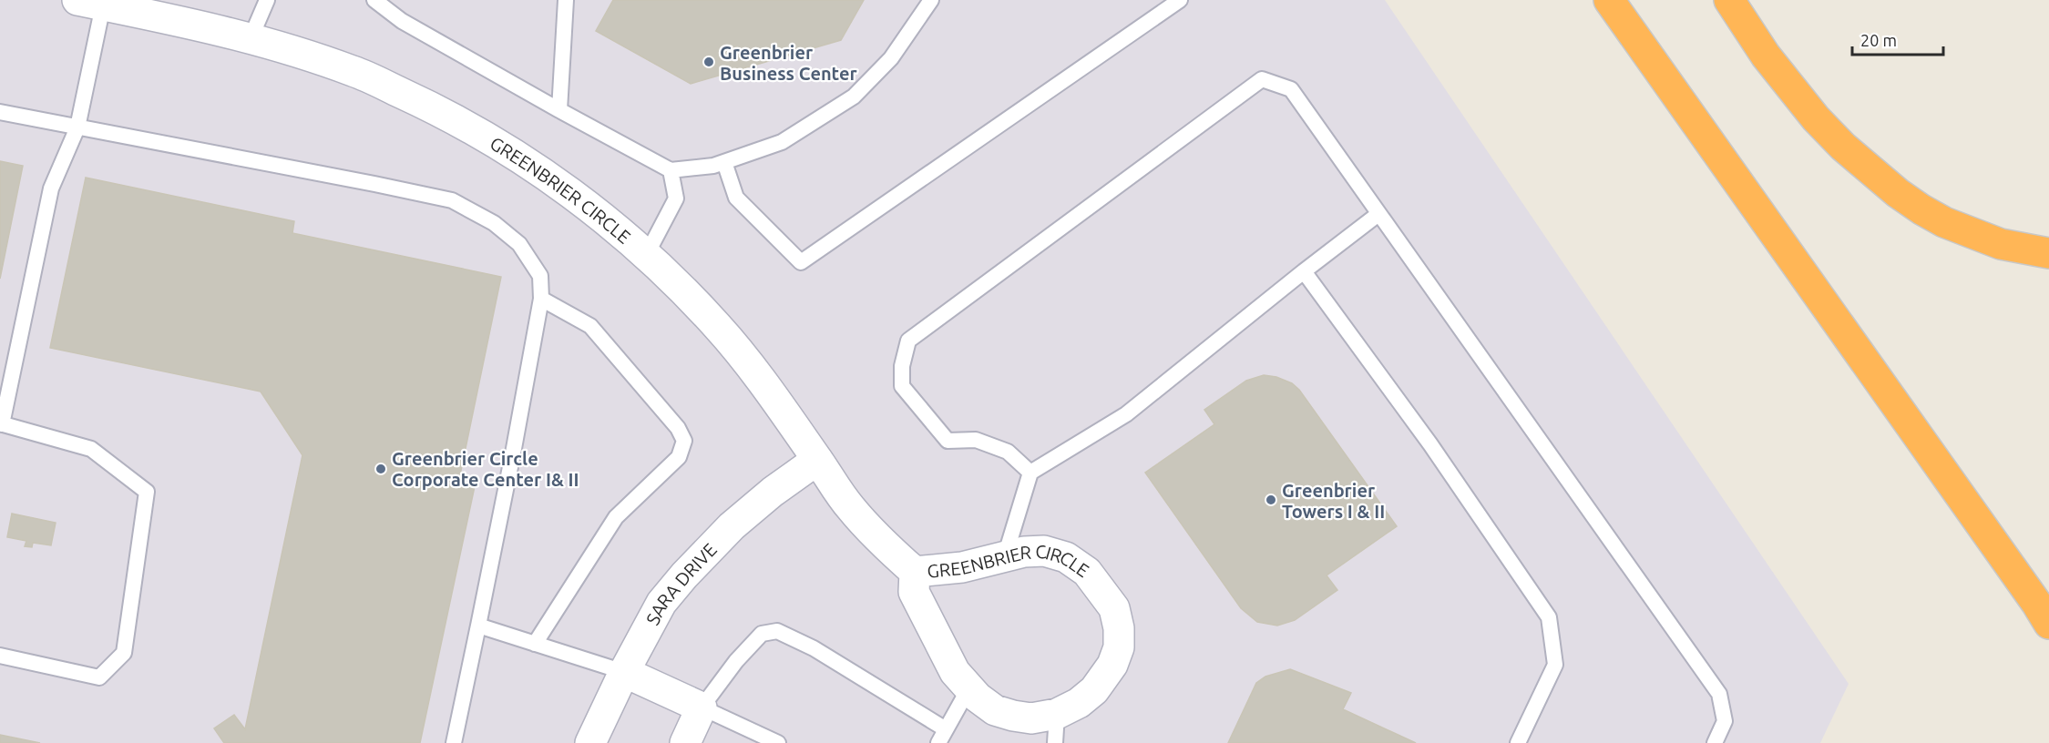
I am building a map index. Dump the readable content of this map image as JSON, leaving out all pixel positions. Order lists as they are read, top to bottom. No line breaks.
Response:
{"streets":{"street":["GREENBRIER CIRCLE","SARA DRIVE"]},"crossings":[["GREENBRIER CIRCLE","SARA DRIVE"]],"places":["Greenbrier Business Center","Greenbrier Circle Corporate Center I& II","Greenbrier Towers I & II"],"scale_bar":"20 m"}
